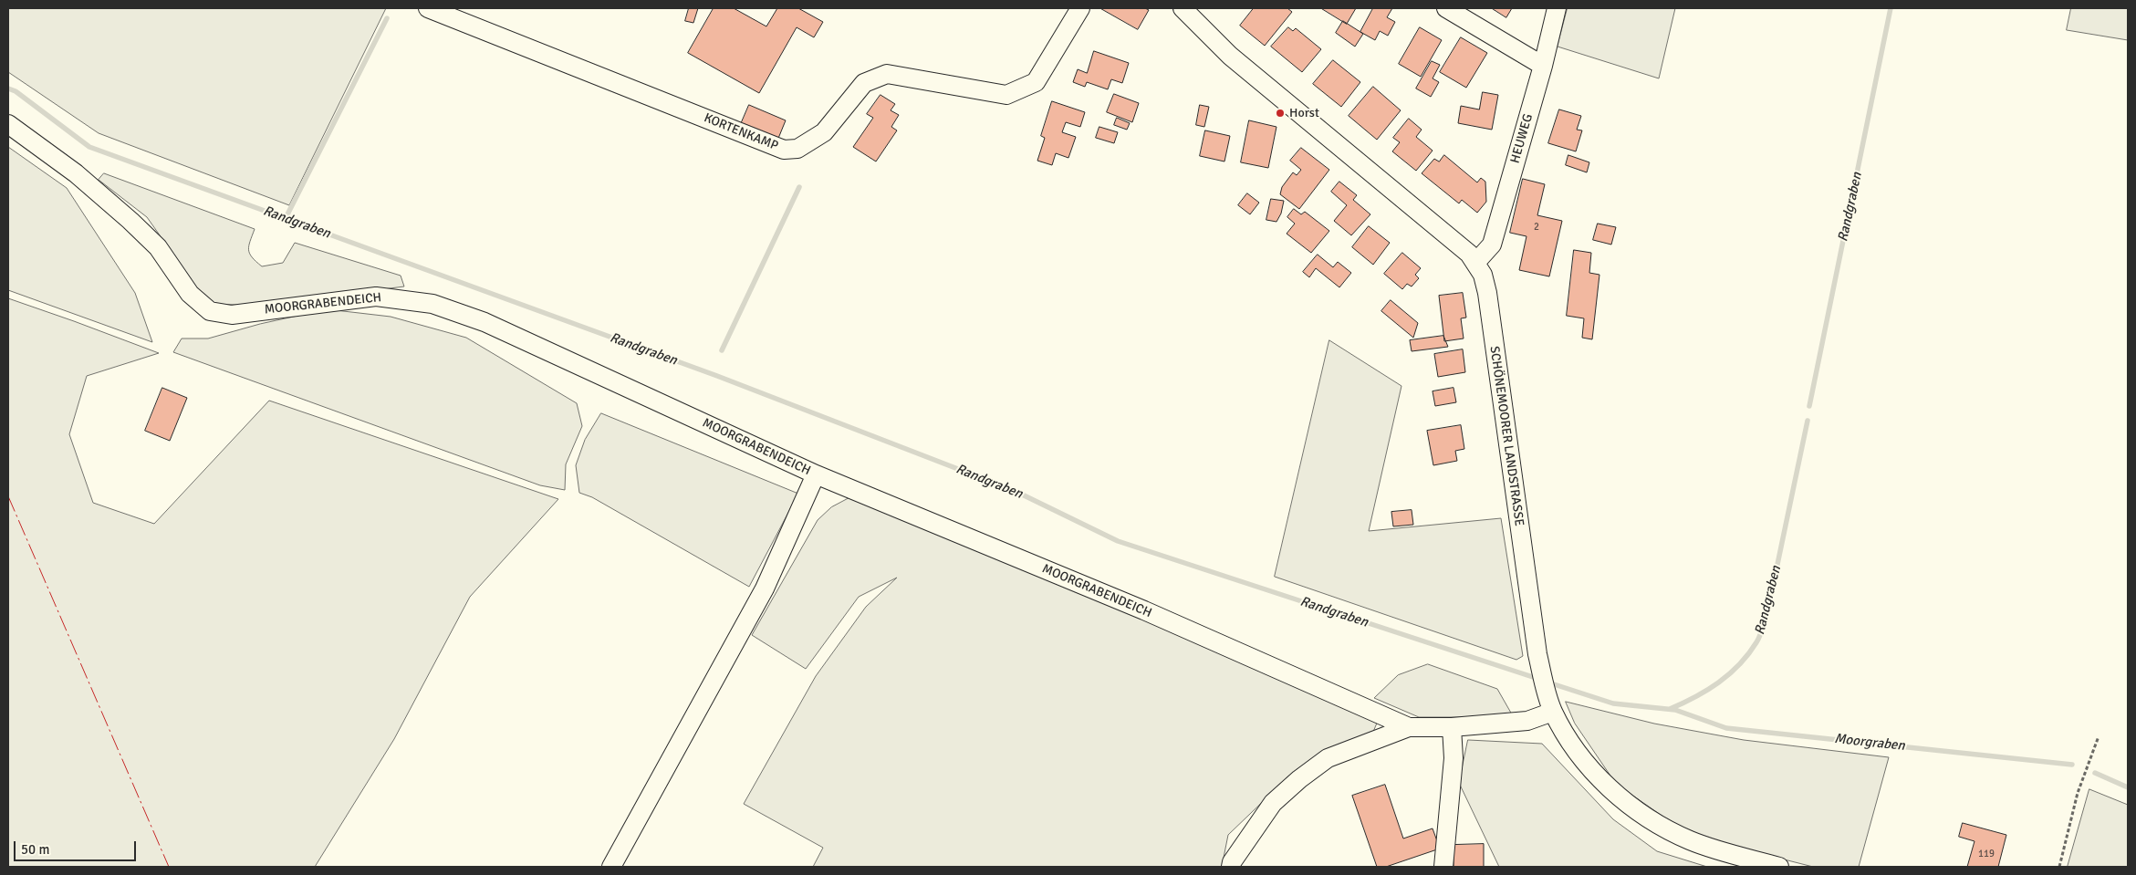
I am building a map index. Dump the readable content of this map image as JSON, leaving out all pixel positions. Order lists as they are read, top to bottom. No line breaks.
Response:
{"streets":{"street":["KORTENKAMP","HEUWEG","MOORGRABENDEICH","SCHÖNEMOORER LANDSTRASSE"]},"crossings":[["HEUWEG","SCHÖNEMOORER LANDSTRASSE"],["MOORGRABENDEICH","SCHÖNEMOORER LANDSTRASSE"]],"water":["Randgraben","Moorgraben"],"places":["Horst"],"house_numbers":["2","119"],"scale_bar":"50 m"}
